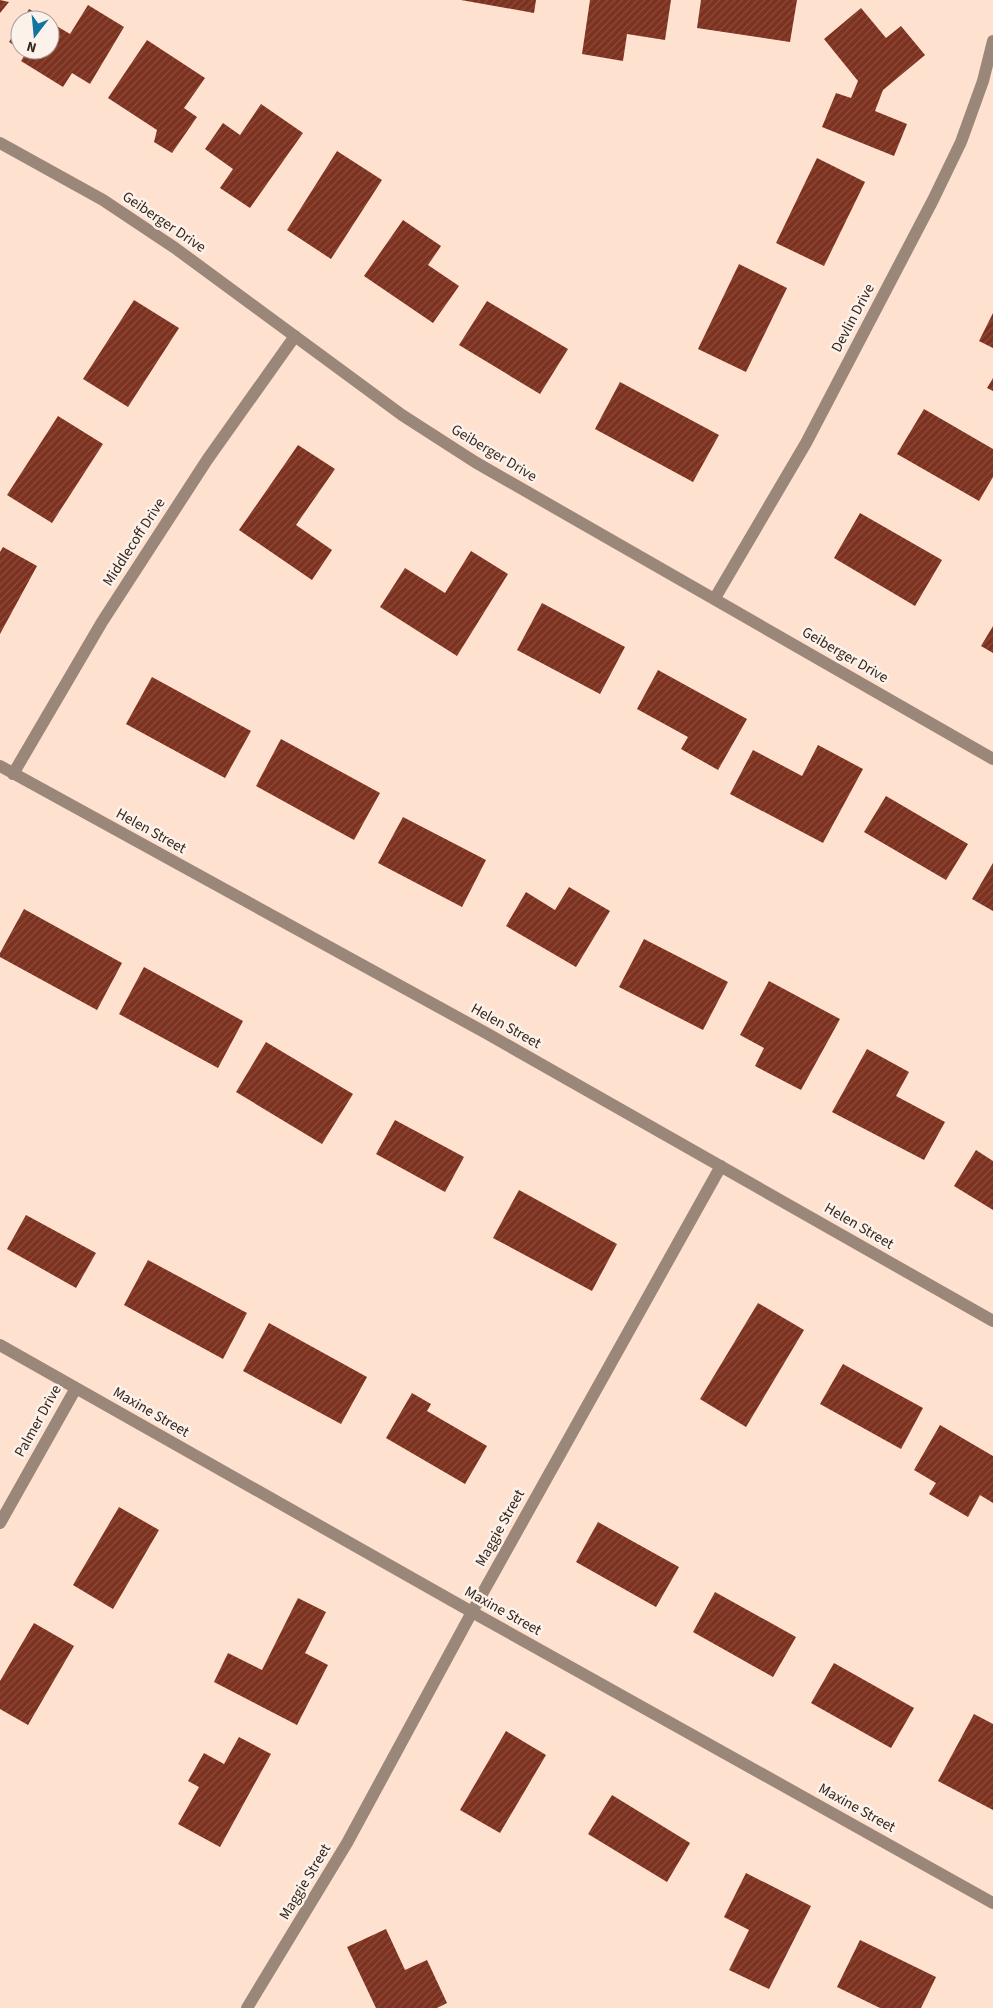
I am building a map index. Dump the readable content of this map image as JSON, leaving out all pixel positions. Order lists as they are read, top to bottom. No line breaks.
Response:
{"streets":{"street":["Geiberger Drive","Devlin Drive","Middlecoff Drive","Helen Street","Maxine Street","Palmer Drive","Maggie Street"]},"crossings":[["Geiberger Drive","Devlin Drive"],["Geiberger Drive","Middlecoff Drive"],["Middlecoff Drive","Helen Street"],["Helen Street","Maggie Street"],["Maxine Street","Palmer Drive"],["Maxine Street","Maggie Street"]],"north":"bottom"}
